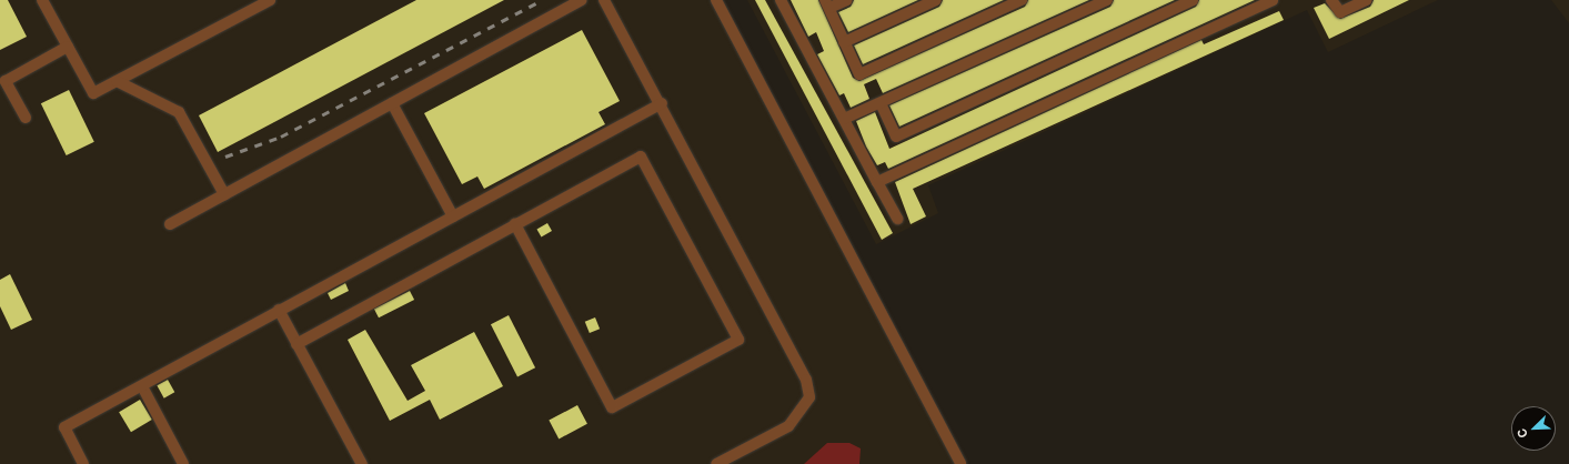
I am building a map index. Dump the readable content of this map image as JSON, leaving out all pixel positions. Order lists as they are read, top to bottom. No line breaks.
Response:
{"north":"bottom left"}
